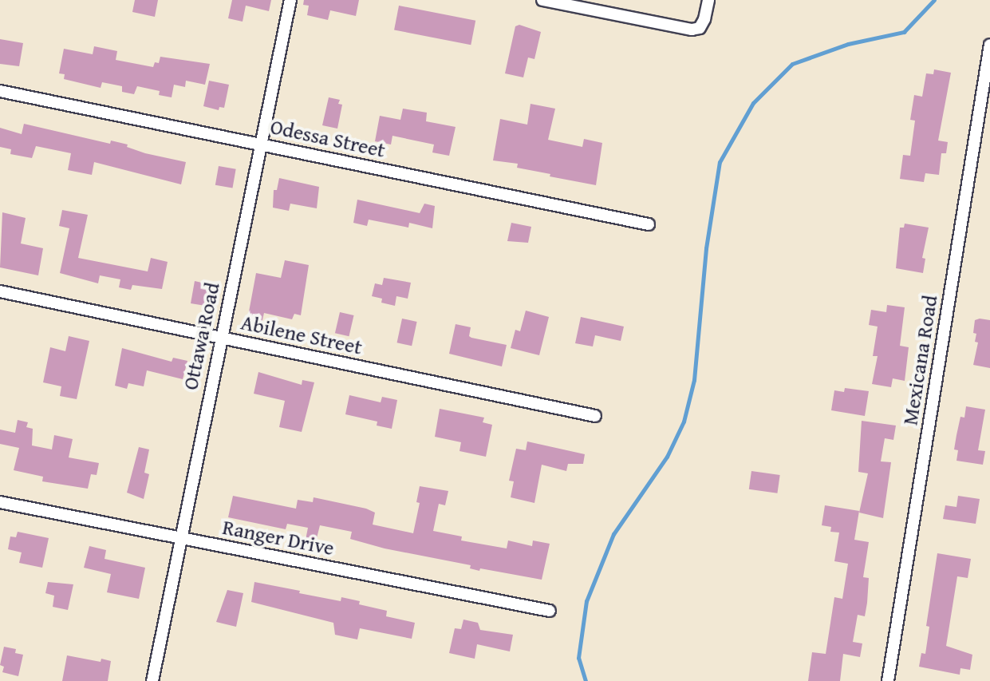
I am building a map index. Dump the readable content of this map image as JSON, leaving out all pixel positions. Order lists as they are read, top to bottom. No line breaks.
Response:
{"streets":{"street":["Odessa Street","Abilene Street","Ottawa Road","Mexicana Road","Ranger Drive"]},"crossings":[["Odessa Street","Ottawa Road"],["Abilene Street","Ottawa Road"],["Ottawa Road","Ranger Drive"]]}
